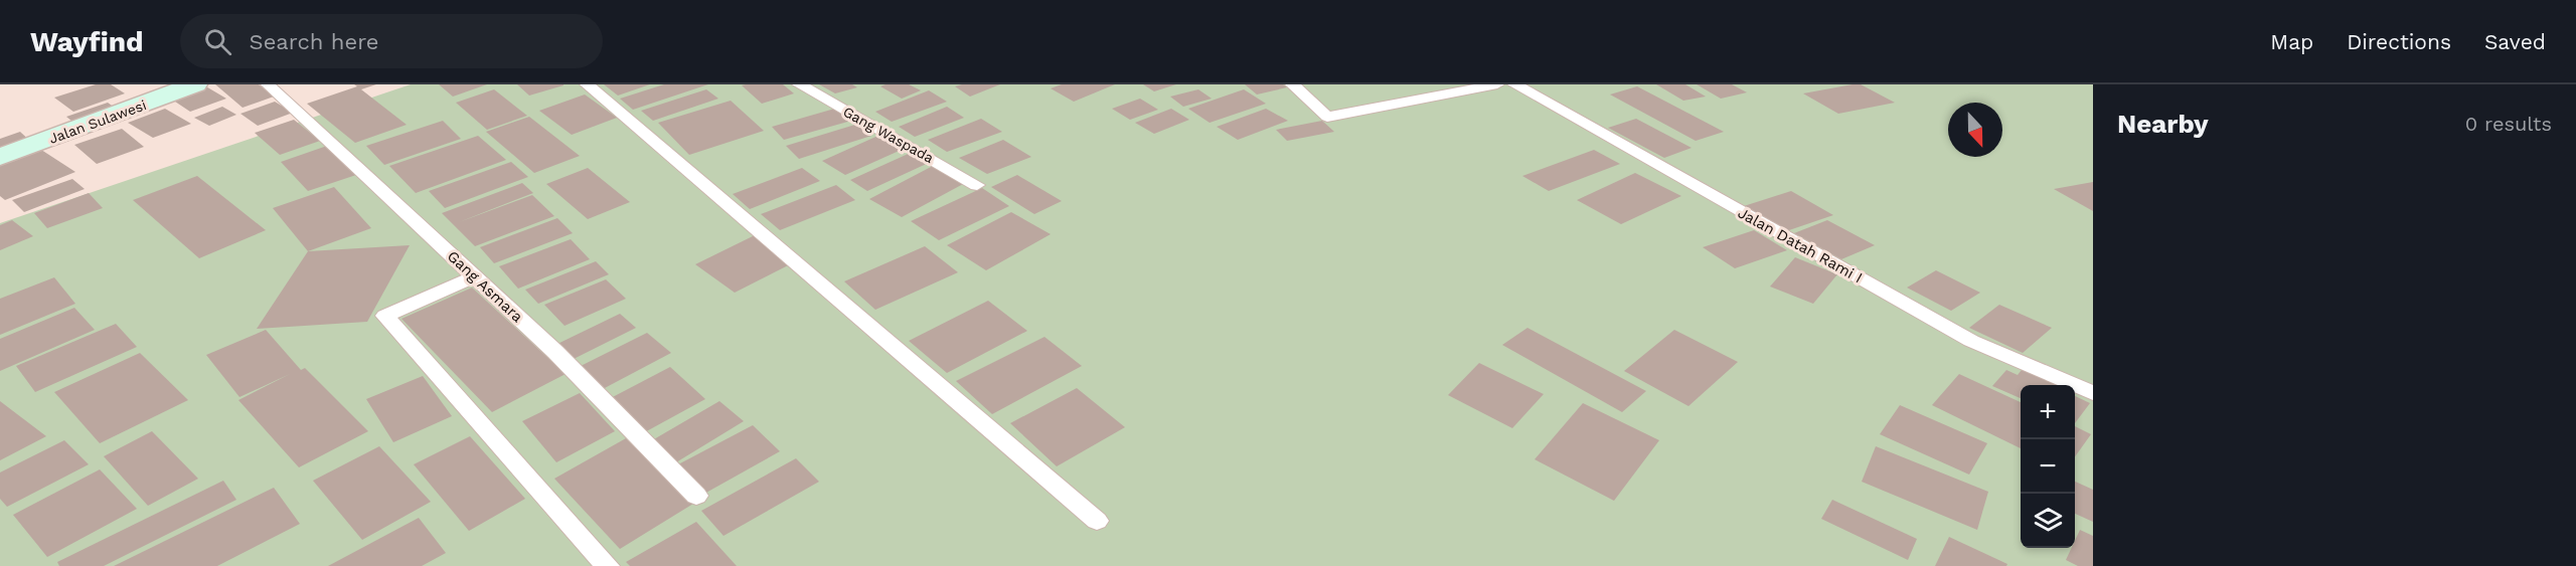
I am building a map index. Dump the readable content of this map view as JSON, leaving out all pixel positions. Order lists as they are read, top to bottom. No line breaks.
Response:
{"streets":{"street":["Jalan Sulawesi"],"lane":["Gang Waspada","Jalan Datah Rami I","Gang Asmara"]},"north":"bottom","page":{"header":"Wayfind","search":"Search here","nav":["Map","Directions","Saved"],"heading":["Nearby","0 results"],"map_buttons":["+","−"]}}
